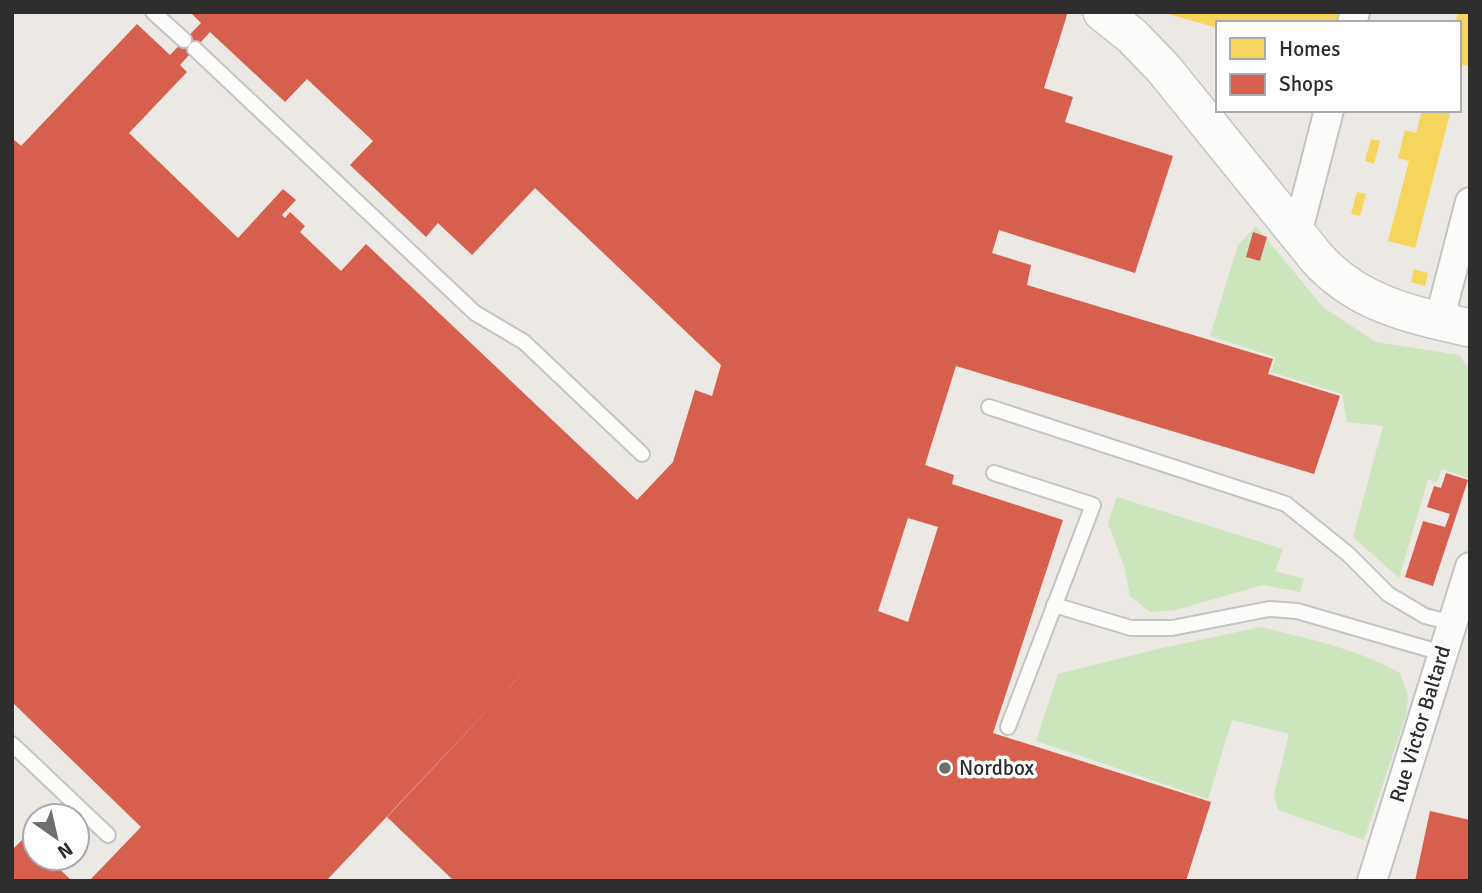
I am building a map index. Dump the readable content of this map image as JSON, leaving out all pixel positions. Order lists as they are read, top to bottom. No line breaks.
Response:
{"streets":{"street":["Rue Victor Baltard"]},"places":["Nordbox"],"legend":["Homes","Shops"],"north":"bottom right"}
